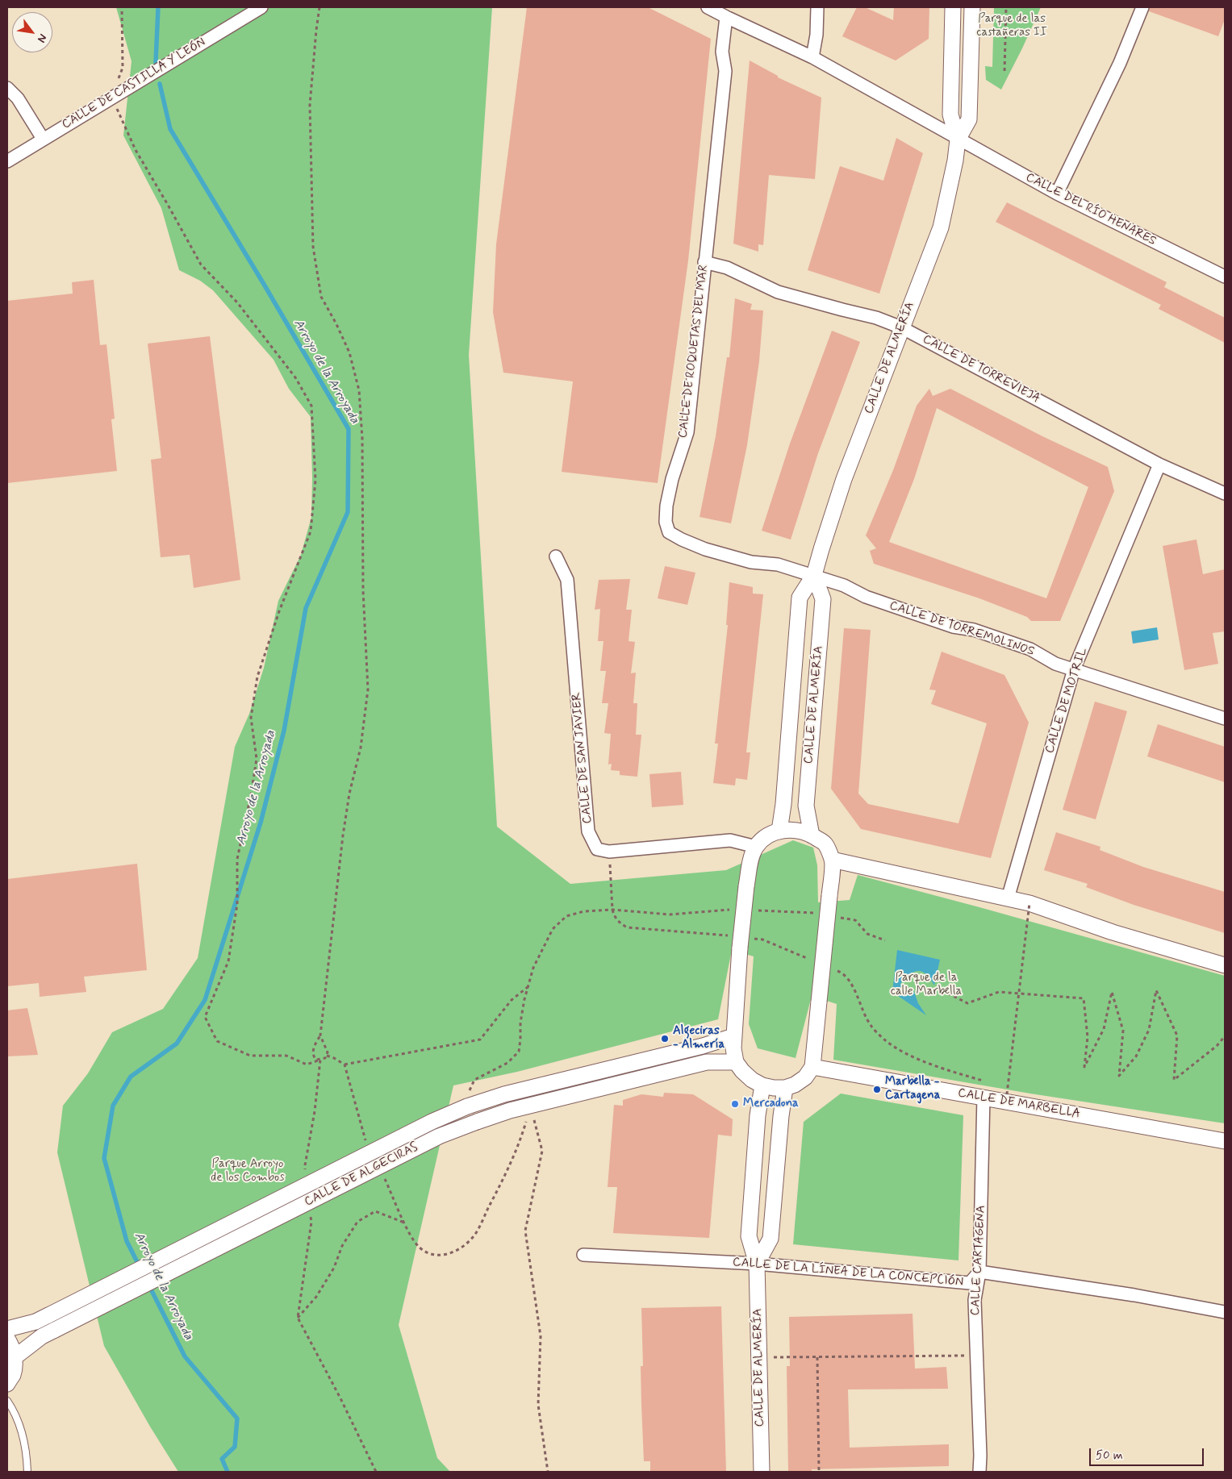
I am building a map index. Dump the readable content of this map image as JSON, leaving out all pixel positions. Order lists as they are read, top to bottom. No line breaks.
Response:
{"streets":{"street":["CALLE DE CASTILLA Y LEÓN","CALLE DEL RÍO HENARES","CALLE DE ROQUETAS DEL MAR","CALLE DE ALMERÍA","CALLE DE TORREVIEJA","CALLE DE TORREMOLINOS","CALLE DE MOTRIL","CALLE DE SAN JAVIER","CALLE DE MARBELLA","CALLE DE ALGECIRAS","CALLE CARTAGENA","CALLE DE LA LÍNEA DE LA CONCEPCIÓN"]},"crossings":[["CALLE DEL RÍO HENARES","CALLE DE ROQUETAS DEL MAR"],["CALLE DEL RÍO HENARES","CALLE DE ALMERÍA"],["CALLE DE ROQUETAS DEL MAR","CALLE DE ALMERÍA"],["CALLE DE ROQUETAS DEL MAR","CALLE DE TORREVIEJA"],["CALLE DE ROQUETAS DEL MAR","CALLE DE TORREMOLINOS"],["CALLE DE ALMERÍA","CALLE DE TORREVIEJA"],["CALLE DE ALMERÍA","CALLE DE TORREMOLINOS"],["CALLE DE ALMERÍA","CALLE DE LA LÍNEA DE LA CONCEPCIÓN"],["CALLE DE TORREVIEJA","CALLE DE MOTRIL"],["CALLE DE TORREMOLINOS","CALLE DE MOTRIL"],["CALLE DE MARBELLA","CALLE CARTAGENA"],["CALLE CARTAGENA","CALLE DE LA LÍNEA DE LA CONCEPCIÓN"]],"water":["Arroyo de la Arroyada"],"parks":["Parque de las castañeras II","Parque de la calle Marbella","Parque Arroyo de los Combos"],"places":["Algeciras - Almería","Marbella - Cartagena","Mercadona"],"scale_bar":"50 m","north":"bottom right"}
